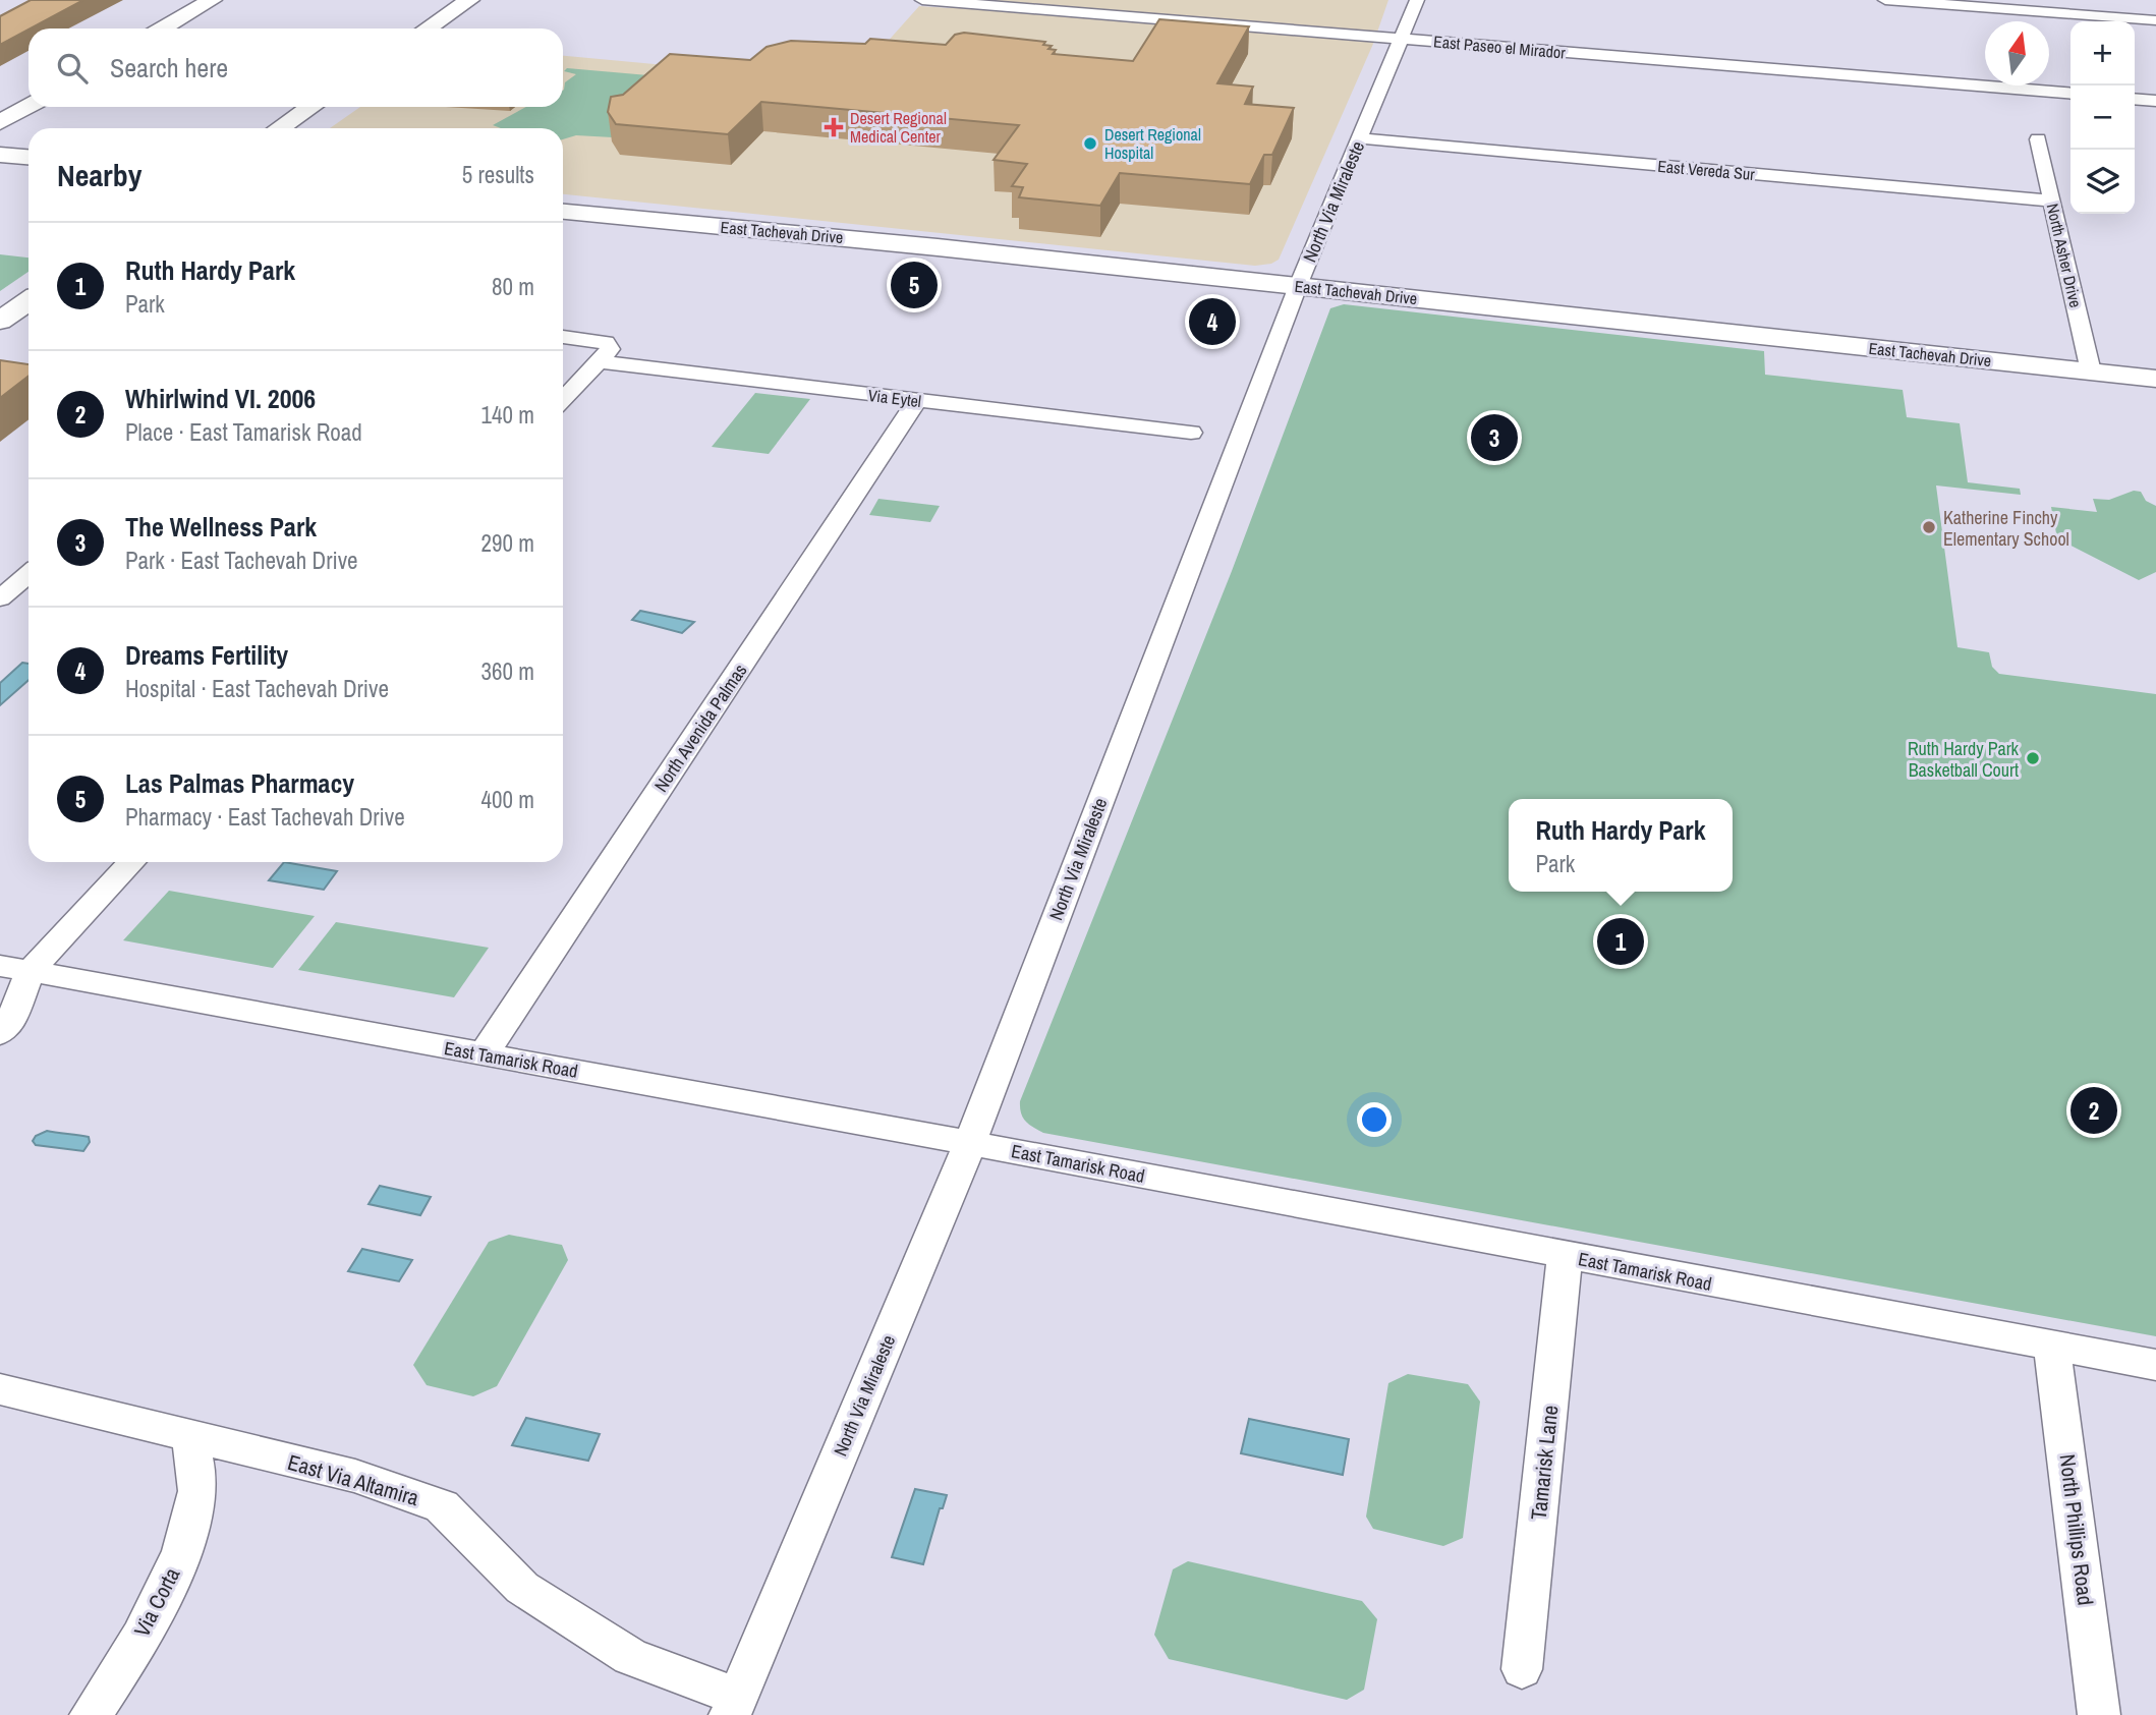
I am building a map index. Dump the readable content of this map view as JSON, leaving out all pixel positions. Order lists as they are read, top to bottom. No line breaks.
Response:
{"streets":{"street":["East Paseo el Mirador","East Vereda Sur","North Via Miraleste","East Tachevah Drive","North Asher Drive","Via Eytel","North Avenida Palmas","East Tamarisk Road","Tamarisk Lane","East Via Altamira","North Phillips Road","Via Corta"]},"crossings":[["East Paseo el Mirador","North Via Miraleste"],["East Vereda Sur","North Via Miraleste"],["East Vereda Sur","North Asher Drive"],["North Via Miraleste","East Tachevah Drive"],["North Via Miraleste","East Tamarisk Road"],["North Via Miraleste","East Via Altamira"],["East Tachevah Drive","North Asher Drive"],["Via Eytel","North Avenida Palmas"],["North Avenida Palmas","East Tamarisk Road"],["East Tamarisk Road","Tamarisk Lane"],["East Tamarisk Road","North Phillips Road"],["East Via Altamira","Via Corta"]],"places":{"health":["Desert Regional Medical Center"],"other":["Desert Regional Hospital","Katherine Finchy Elementary School","Ruth Hardy Park Basketball Court"]},"north":"top","page":{"map_buttons":["+","−"],"search":"Search here","heading":["Nearby","5 results"],"list":[{"mark":"1","name":"Ruth Hardy Park","note":"Park","value":"80 m"},{"mark":"2","name":"Whirlwind VI. 2006","note":"Place · East Tamarisk Road","value":"140 m"},{"mark":"3","name":"The Wellness Park","note":"Park · East Tachevah Drive","value":"290 m"},{"mark":"4","name":"Dreams Fertility","note":"Hospital · East Tachevah Drive","value":"360 m"},{"mark":"5","name":"Las Palmas Pharmacy","note":"Pharmacy · East Tachevah Drive","value":"400 m"}],"pins":["5","4","3","1","2"],"popup":["Ruth Hardy Park","Park"]}}
